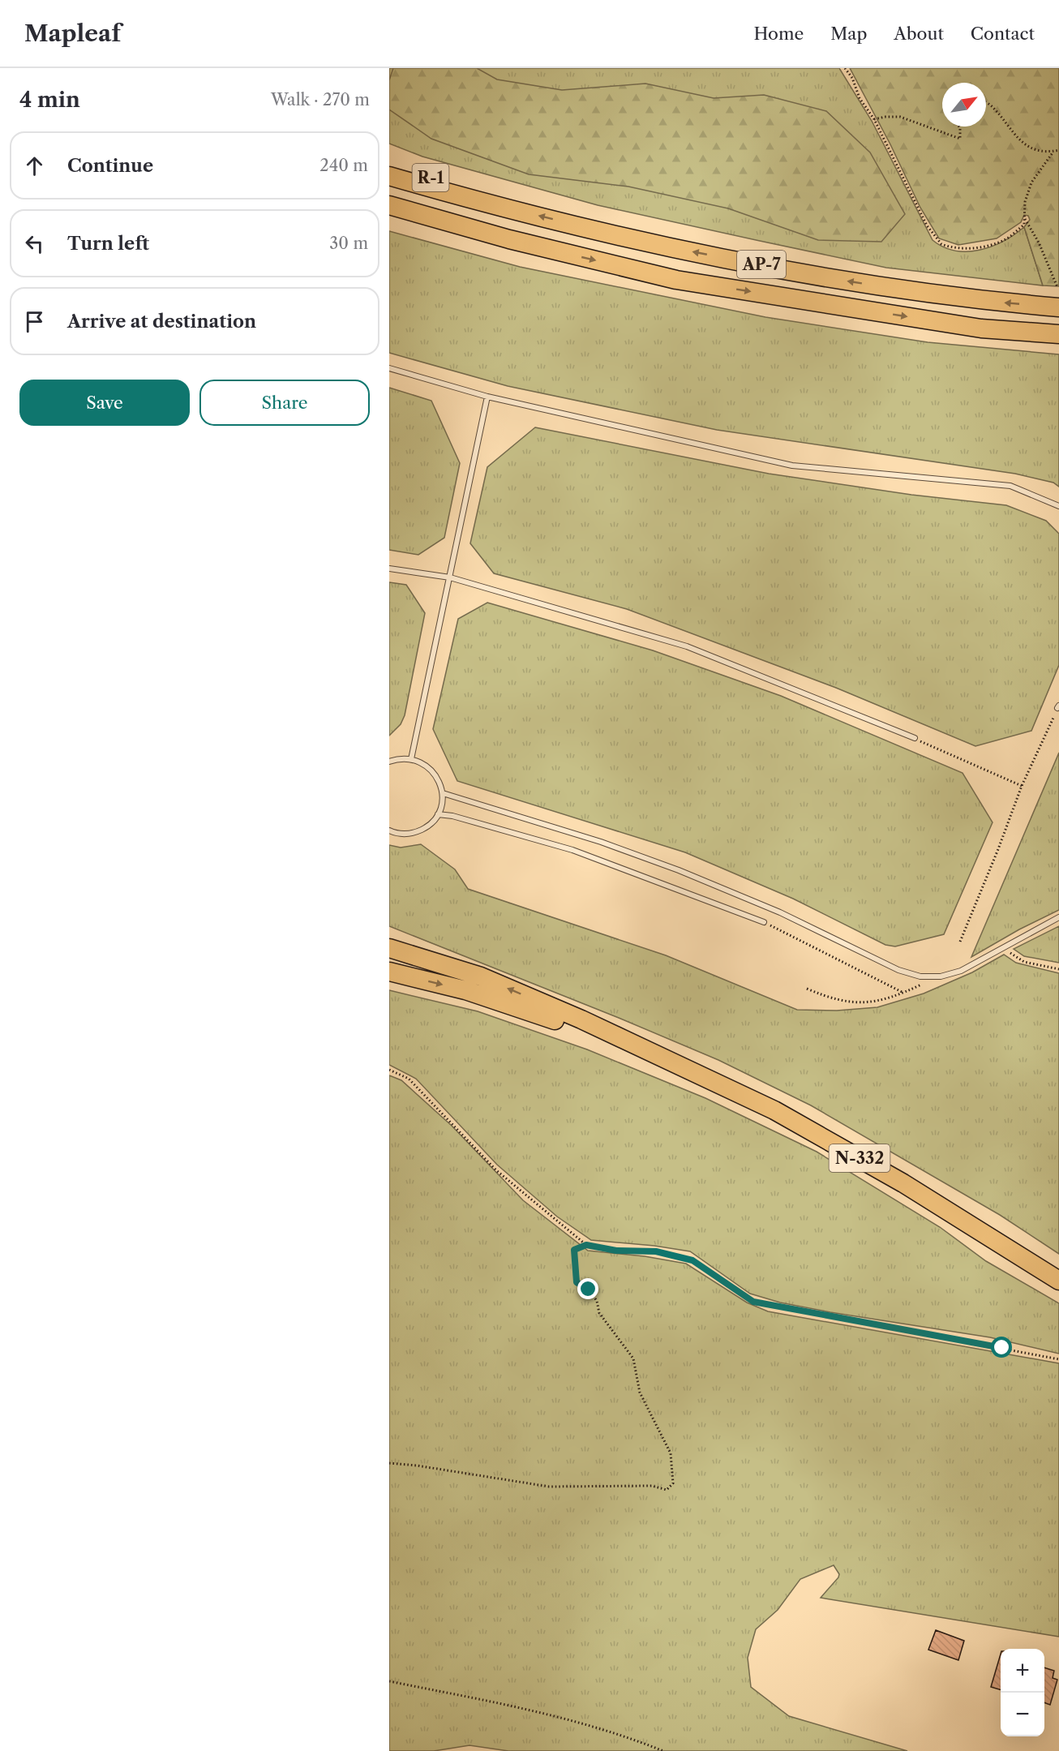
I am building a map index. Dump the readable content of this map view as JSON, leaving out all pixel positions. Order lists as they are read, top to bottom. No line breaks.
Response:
{"streets":{"highway":["R-1","AP-7","N-332"]},"crossings":[["R-1","AP-7"]],"north":"top right","page":{"header":"Mapleaf","nav":["Home","Map","About","Contact"],"heading":["4 min","Walk · 270 m"],"list":[["Continue","240 m"],["Turn left","30 m"],"Arrive at destination"],"buttons":["Save","Share"],"map_buttons":["+","−"]}}
